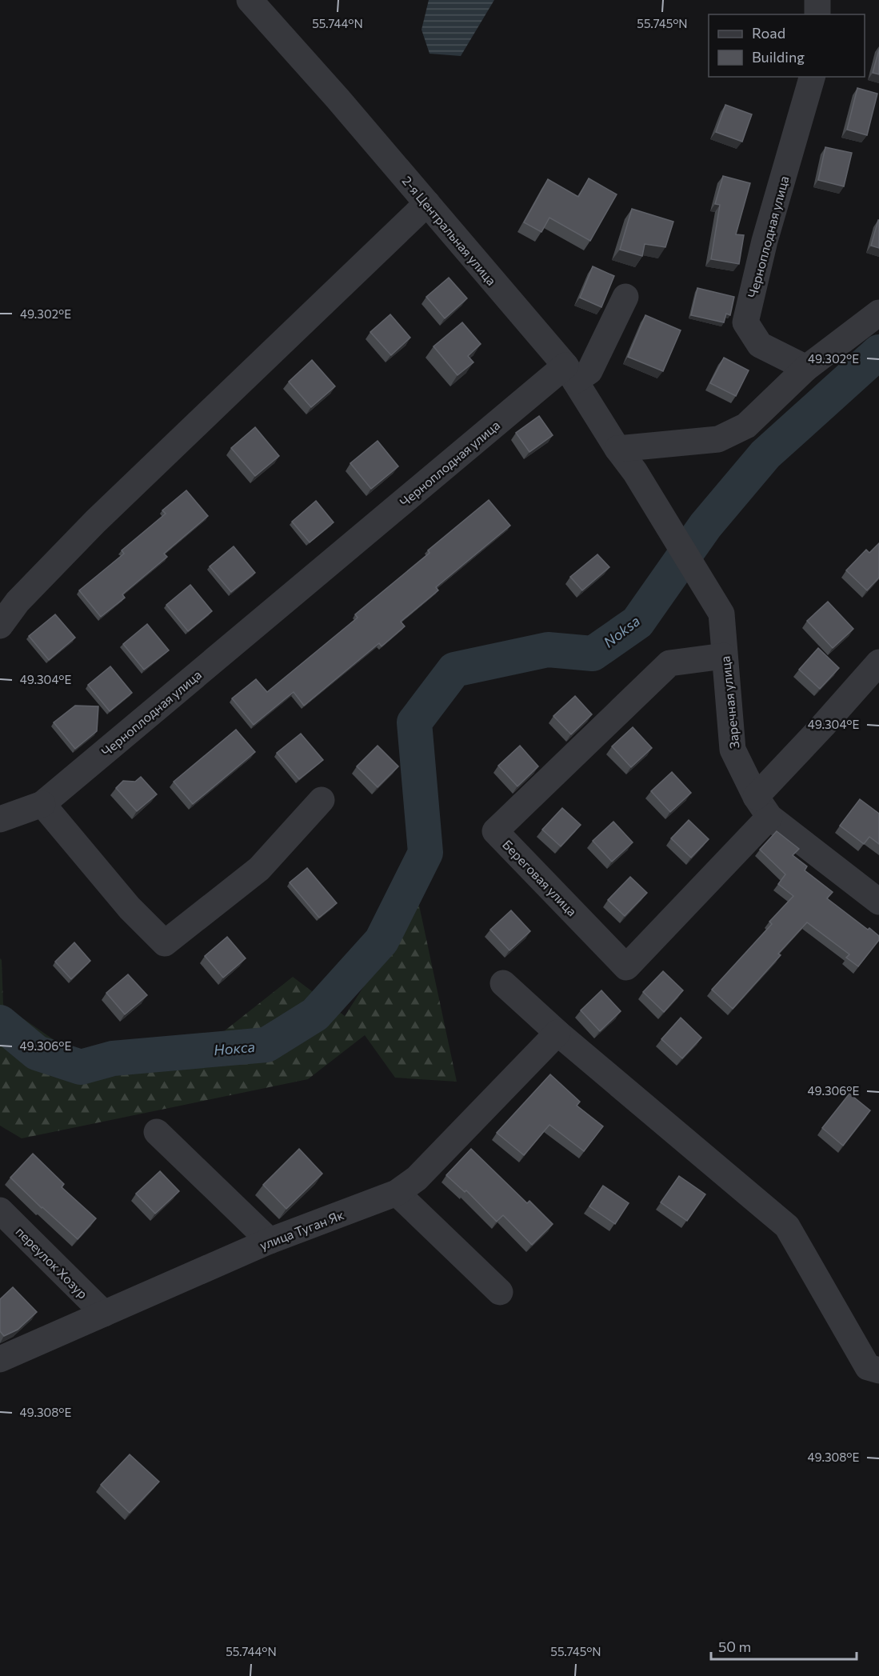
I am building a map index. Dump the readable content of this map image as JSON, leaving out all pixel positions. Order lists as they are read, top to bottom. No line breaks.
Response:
{"streets":{"street":["2-я Центральная улица","Черноплодная улица","Заречная улица","Береговая улица","улица Туган Як","переулок Хозур"]},"crossings":[["2-я Центральная улица","Черноплодная улица"],["2-я Центральная улица","Заречная улица"],["Заречная улица","Береговая улица"],["улица Туган Як","переулок Хозур"]],"water":["Noksa","Нокса"],"legend":["Road","Building"],"scale_bar":"50 m","coordinates":["55.744°N","55.745°N","49.302°E","49.304°E","49.306°E","49.308°E"]}
